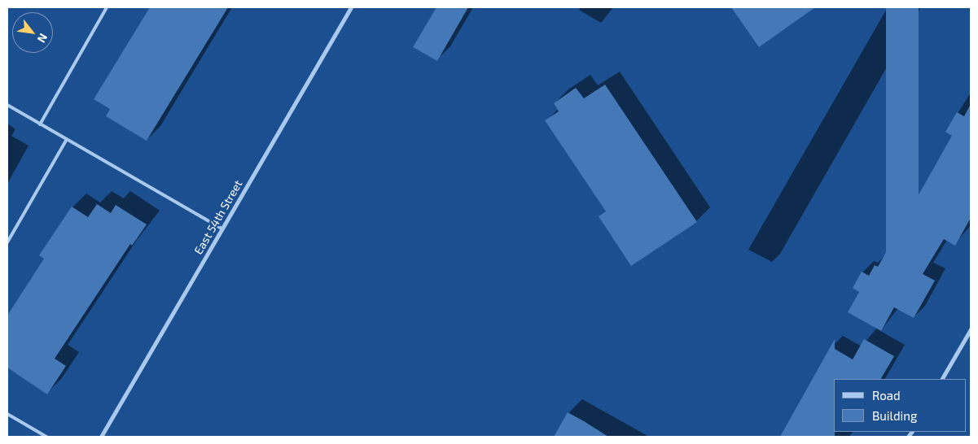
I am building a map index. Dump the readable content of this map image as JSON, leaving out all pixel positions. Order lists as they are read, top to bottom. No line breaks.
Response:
{"streets":{"street":["East 54th Street"]},"legend":["Road","Building"],"north":"bottom right"}
